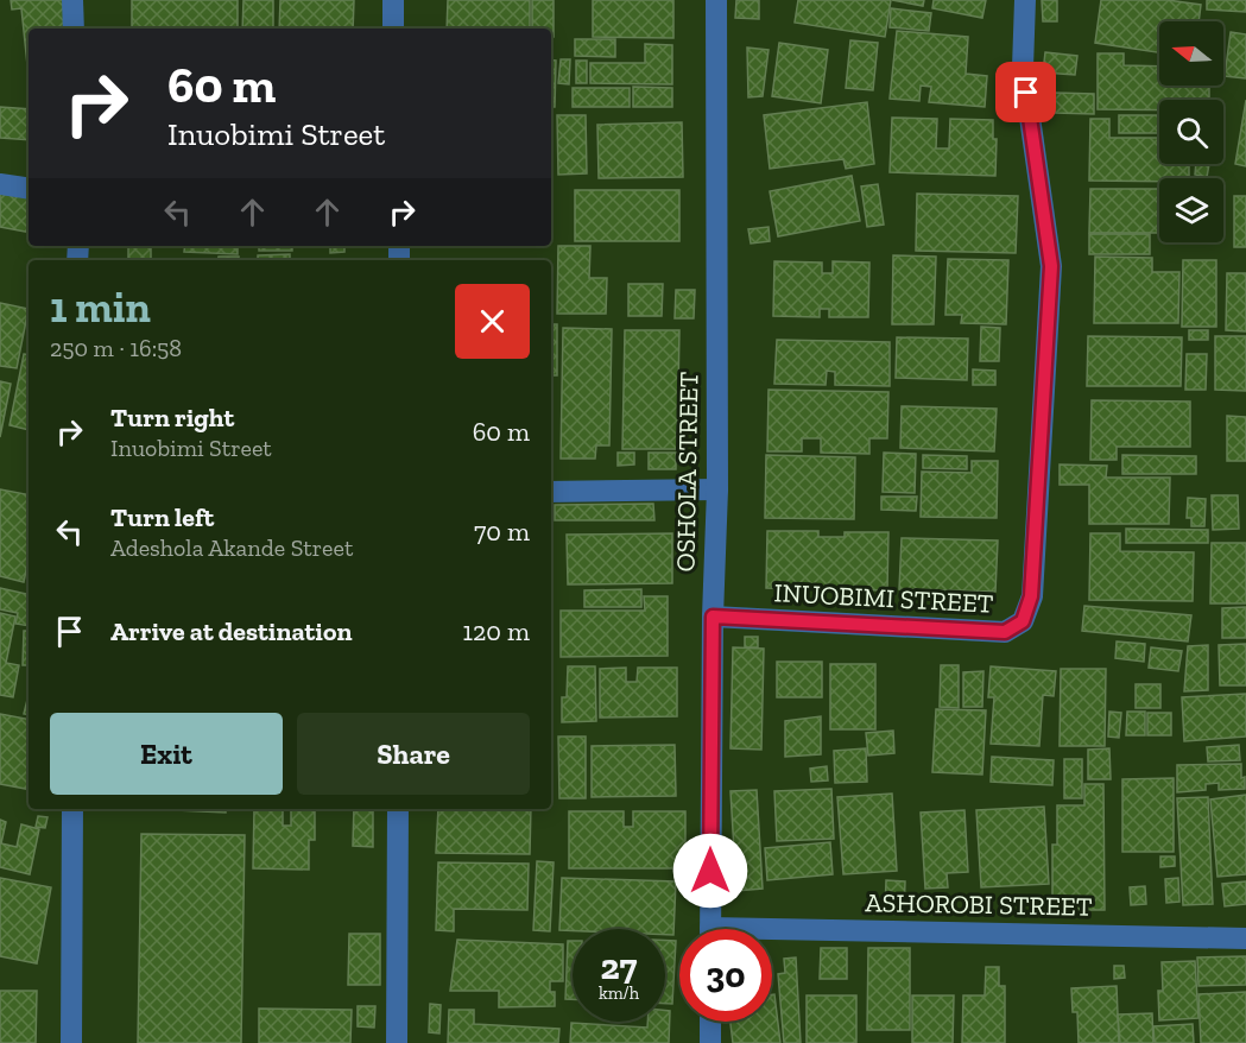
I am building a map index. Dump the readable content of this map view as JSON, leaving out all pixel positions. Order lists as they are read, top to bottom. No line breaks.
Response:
{"streets":{"street":["OSHOLA STREET","INUOBIMI STREET","ASHOROBI STREET"]},"crossings":[["OSHOLA STREET","INUOBIMI STREET"]],"north":"left","page":{"turn":["60 m","Inuobimi Street"],"heading":["1 min","250 m · 16:58"],"list":[{"name":"Turn right","note":"Inuobimi Street","value":"60 m"},{"name":"Turn left","note":"Adeshola Akande Street","value":"70 m"},{"name":"Arrive at destination","value":"120 m"}],"buttons":["Exit","Share"],"speed":"27 km/h","limit":"30"}}
